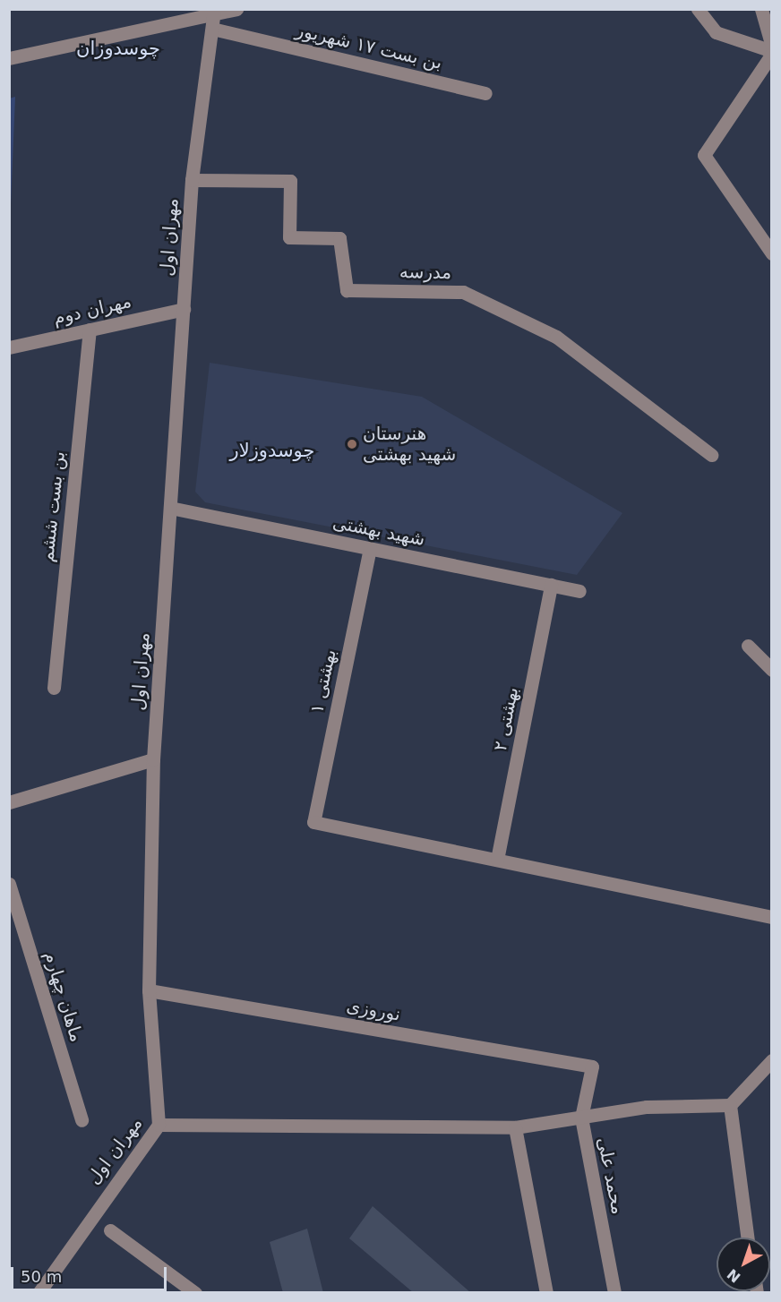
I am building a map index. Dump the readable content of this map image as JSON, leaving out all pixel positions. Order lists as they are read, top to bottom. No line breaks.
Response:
{"streets":{"street":["بن بست ۱۷ شهریور","مهران اول","مدرسه","مهران دوم","بن بست ششم","شهید بهشتی","بهشتی ۱","بهشتی ۲","ماهان چهارم","نوروزی","محمد علی"]},"crossings":[["بن بست ۱۷ شهریور","مهران اول"],["مهران اول","مدرسه"],["مهران اول","مهران دوم"],["مهران اول","شهید بهشتی"],["مهران اول","نوروزی"],["مهران دوم","بن بست ششم"],["شهید بهشتی","بهشتی ۱"],["شهید بهشتی","بهشتی ۲"],["بهشتی ۱","بهشتی ۲"],["نوروزی","محمد علی"]],"districts":["چوسدوزان","چوسدوزلار"],"places":["هنرستان شهید بهشتی"],"scale_bar":"50 m","north":"bottom left"}
